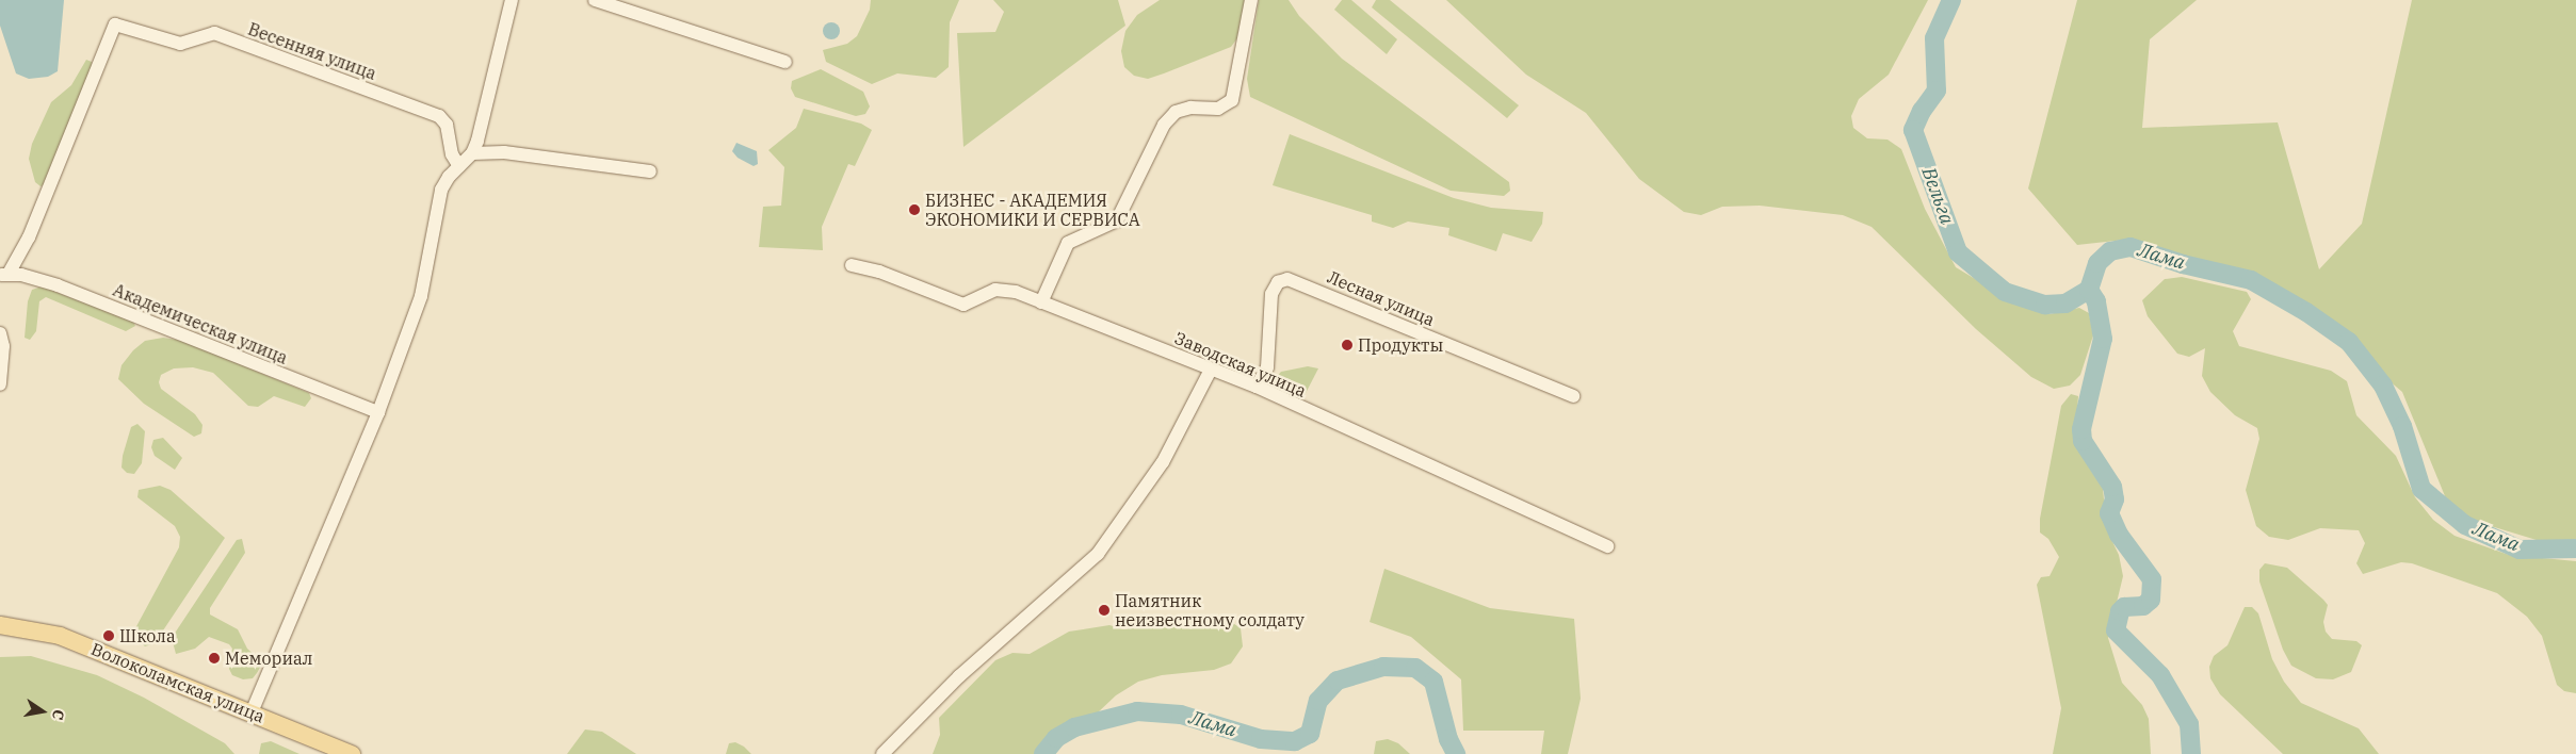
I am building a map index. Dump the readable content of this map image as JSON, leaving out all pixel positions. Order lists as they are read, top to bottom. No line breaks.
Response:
{"streets":{"main road":["Волоколамская улица"],"street":["Весенняя улица","Лесная улица","Академическая улица","Заводская улица"]},"crossings":[["Весенняя улица","Академическая улица"],["Лесная улица","Заводская улица"]],"water":["Вельга","Лама"],"places":["БИЗНЕС - АКАДЕМИЯ ЭКОНОМИКИ И СЕРВИСА","Продукты","Памятник неизвестному солдату","Школа","Мемориал"],"north":"right"}
